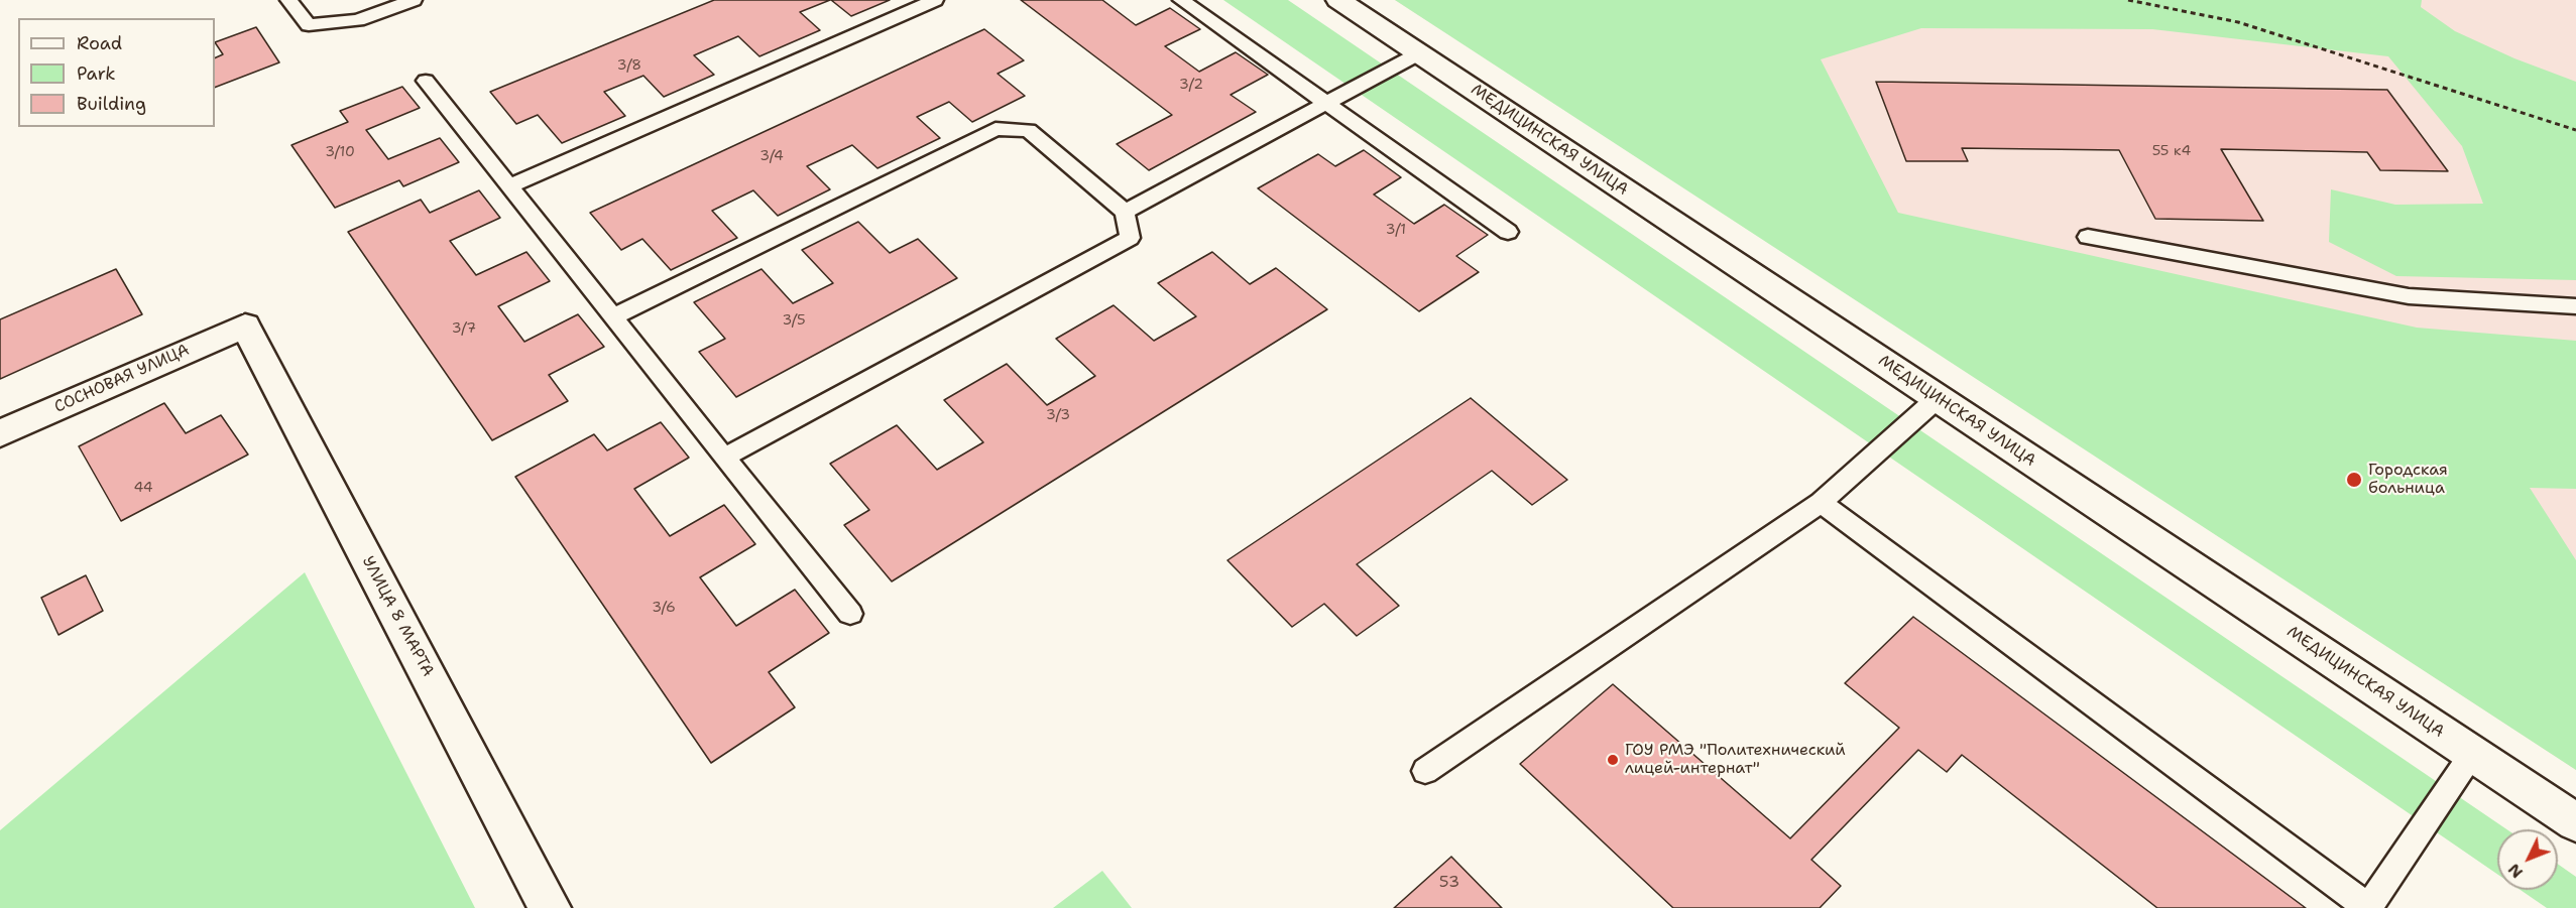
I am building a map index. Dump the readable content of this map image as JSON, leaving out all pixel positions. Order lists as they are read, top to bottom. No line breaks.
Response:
{"streets":{"main road":["МЕДИЦИНСКАЯ УЛИЦА","СОСНОВАЯ УЛИЦА","УЛИЦА 8 МАРТА"]},"crossings":[["СОСНОВАЯ УЛИЦА","УЛИЦА 8 МАРТА"]],"places":["Городская больница","ГОУ РМЭ \"Политехнический лицей-интернат\""],"house_numbers":["3/8","3/2","55 к4","3/10","3/4","3/1","3/5","3/7","3/3","44","3/6","53"],"legend":["Road","Park","Building"],"north":"bottom left"}
